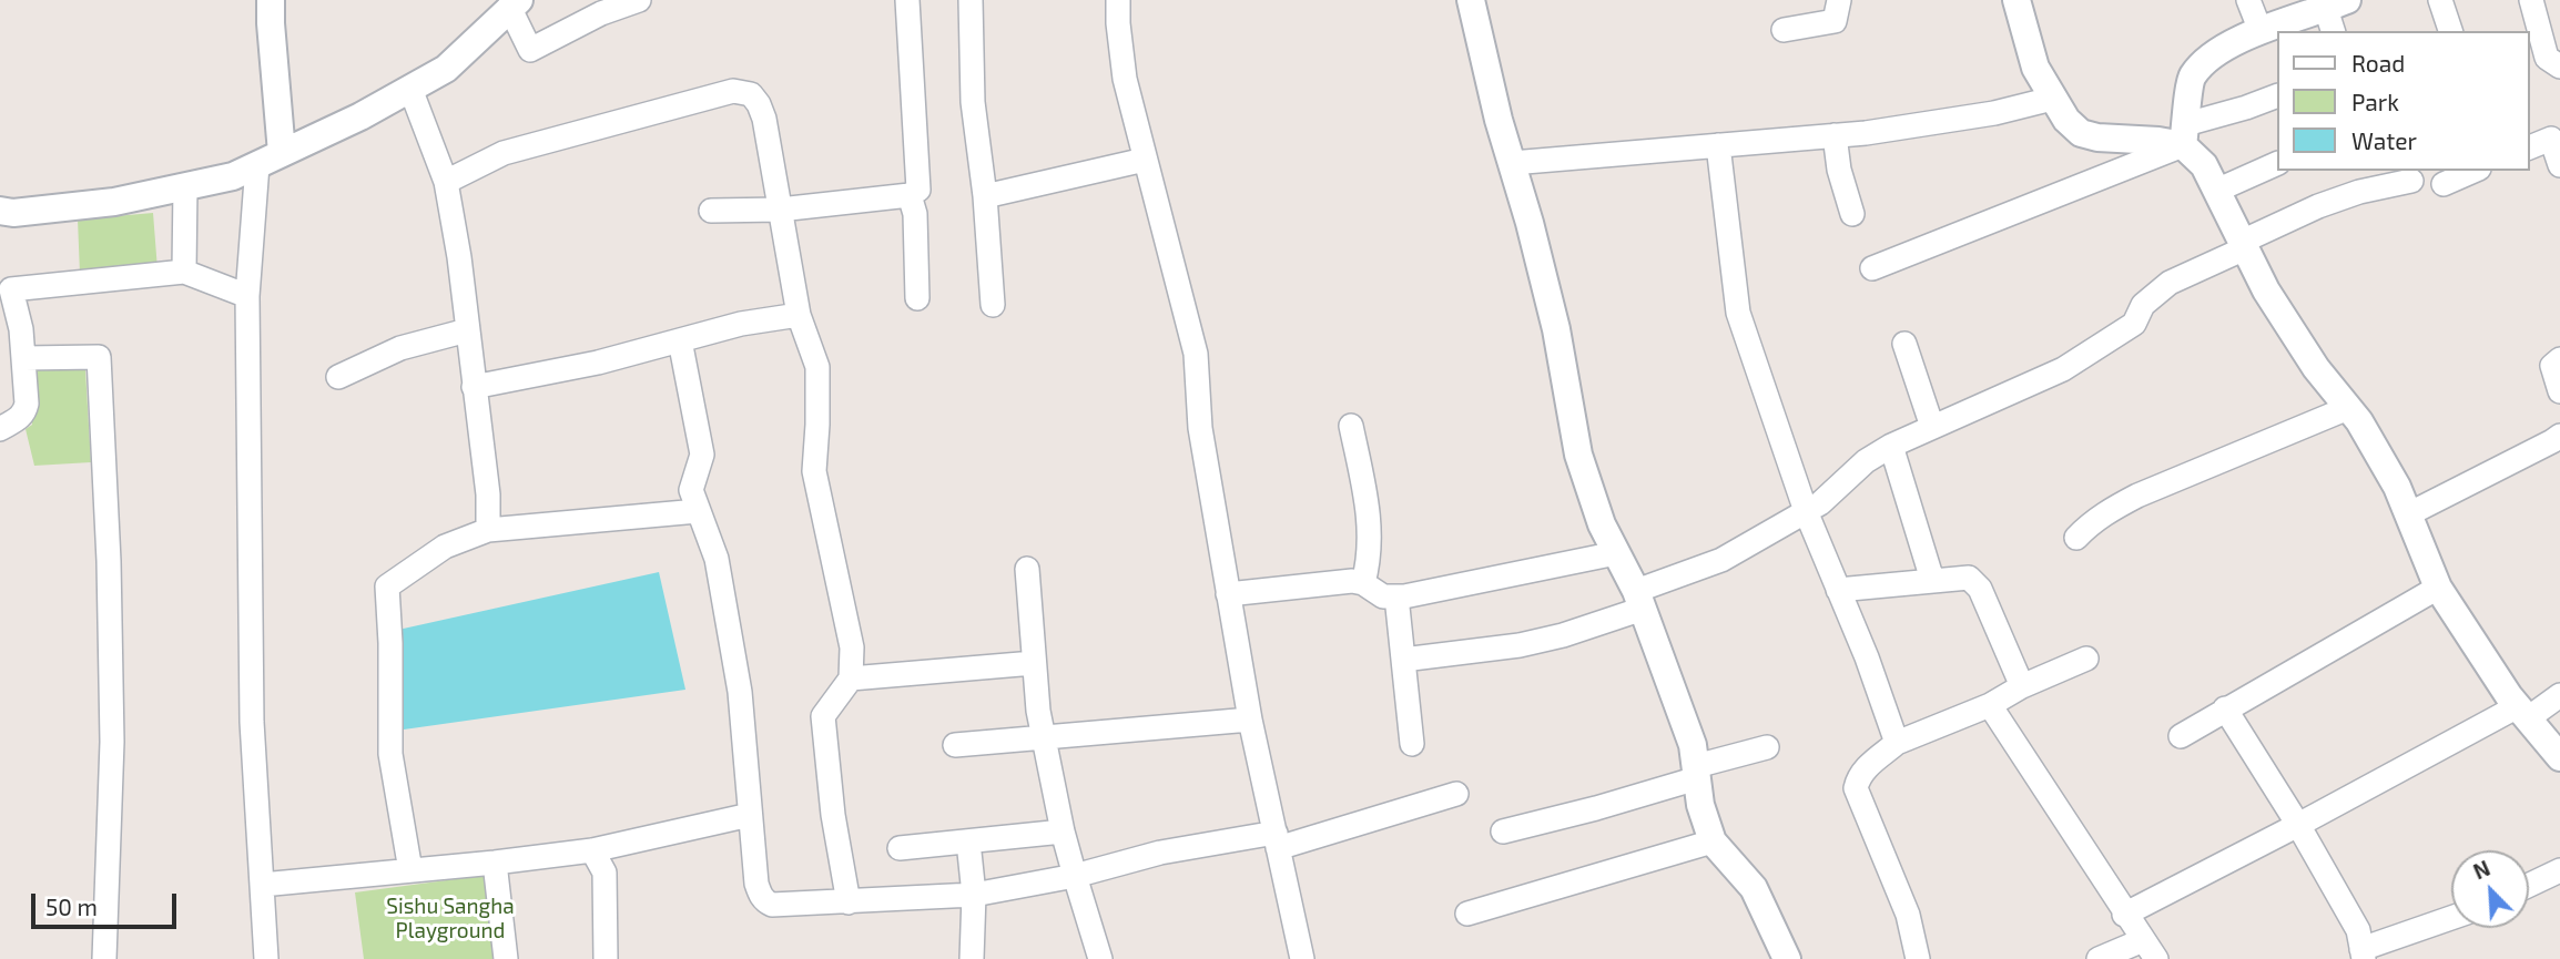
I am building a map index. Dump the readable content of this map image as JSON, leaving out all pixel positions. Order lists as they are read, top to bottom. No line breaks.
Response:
{"parks":["Sishu Sangha Playground"],"legend":["Road","Park","Water"],"scale_bar":"50 m","north":"top left"}
